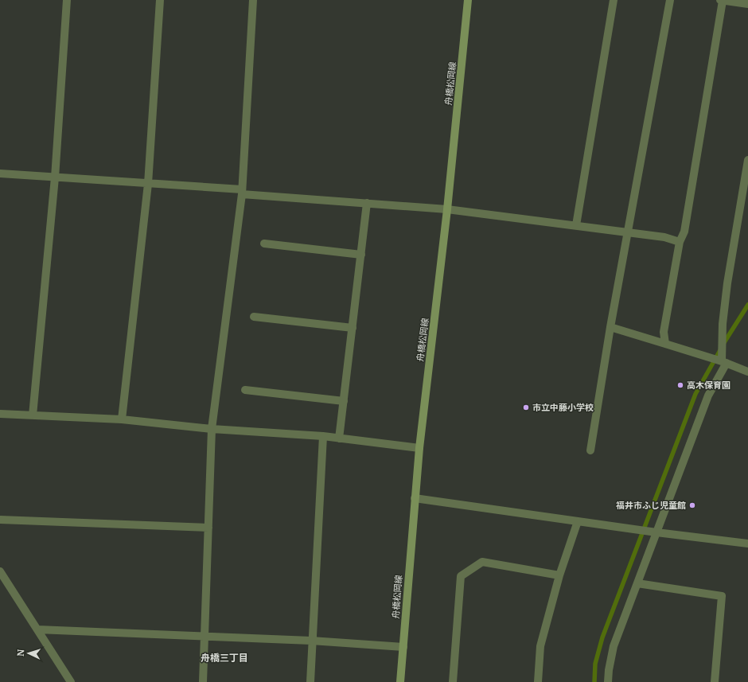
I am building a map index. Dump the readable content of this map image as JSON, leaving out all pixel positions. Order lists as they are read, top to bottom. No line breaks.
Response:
{"streets":{"main road":["舟橋松岡線"]},"districts":["舟橋三丁目"],"places":["高木保育園","市立中藤小学校","福井市ふじ児童館"],"north":"left"}
